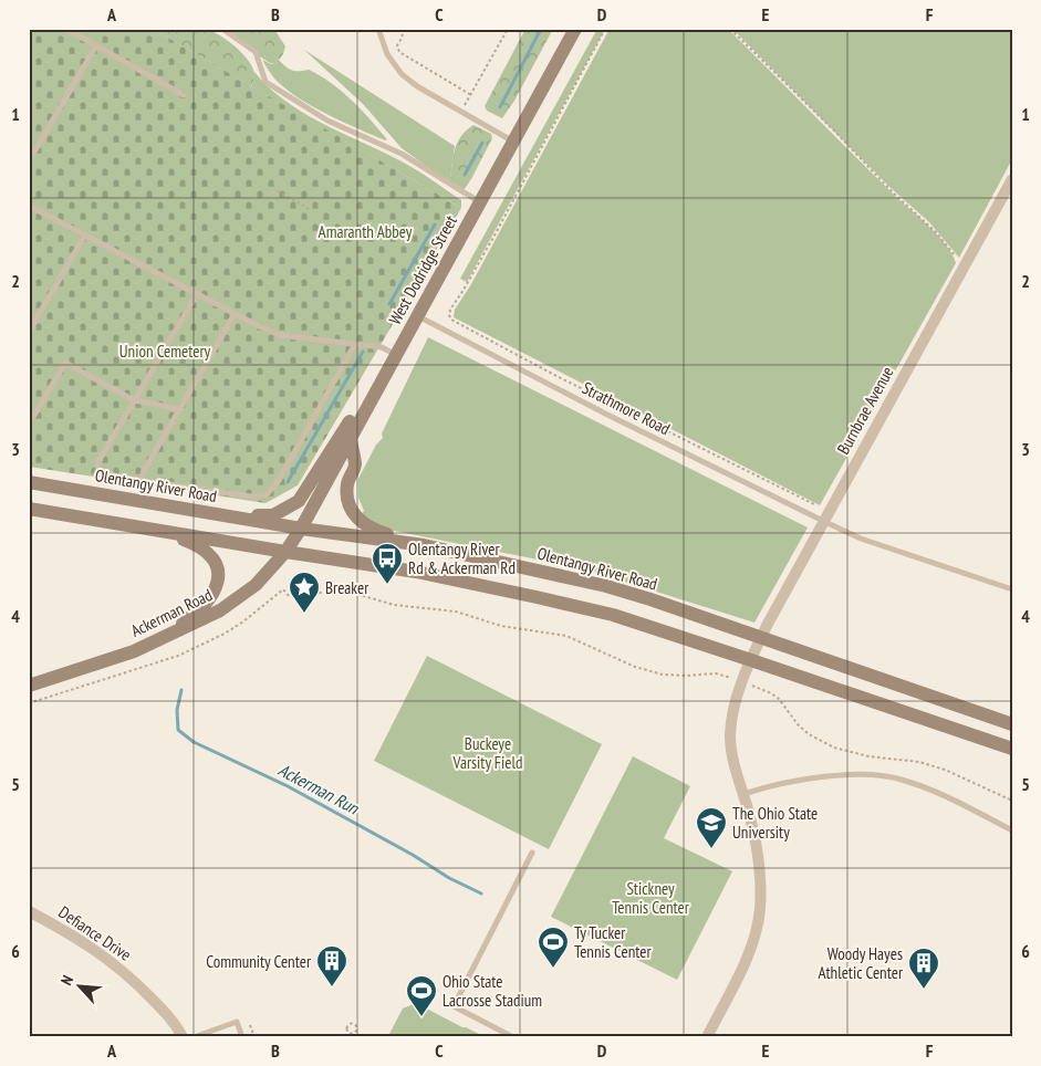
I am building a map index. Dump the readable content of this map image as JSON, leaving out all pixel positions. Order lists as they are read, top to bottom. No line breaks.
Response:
{"streets":{"main road":["West Dodridge Street","Olentangy River Road","Ackerman Road"],"street":["Burnbrae Avenue","Defiance Drive"],"lane":["Strathmore Road"]},"crossings":[["West Dodridge Street","Strathmore Road"],["West Dodridge Street","Olentangy River Road"],["West Dodridge Street","Ackerman Road"],["Strathmore Road","Burnbrae Avenue"],["Burnbrae Avenue","Olentangy River Road"],["Olentangy River Road","Ackerman Road"]],"water":["Ackerman Run"],"parks":["Amaranth Abbey","Union Cemetery","Buckeye Varsity Field","Stickney Tennis Center"],"places":{"bus stop":["Olentangy River Rd & Ackerman Rd"],"place":["Breaker"],"school or university":["The Ohio State University"],"sports":["Ty Tucker Tennis Center","Ohio State Lacrosse Stadium"],"building":["Community Center","Woody Hayes Athletic Center"]},"north":"top left","grid":{"columns":["A","B","C","D","E","F"],"rows":["1","2","3","4","5","6"]}}
